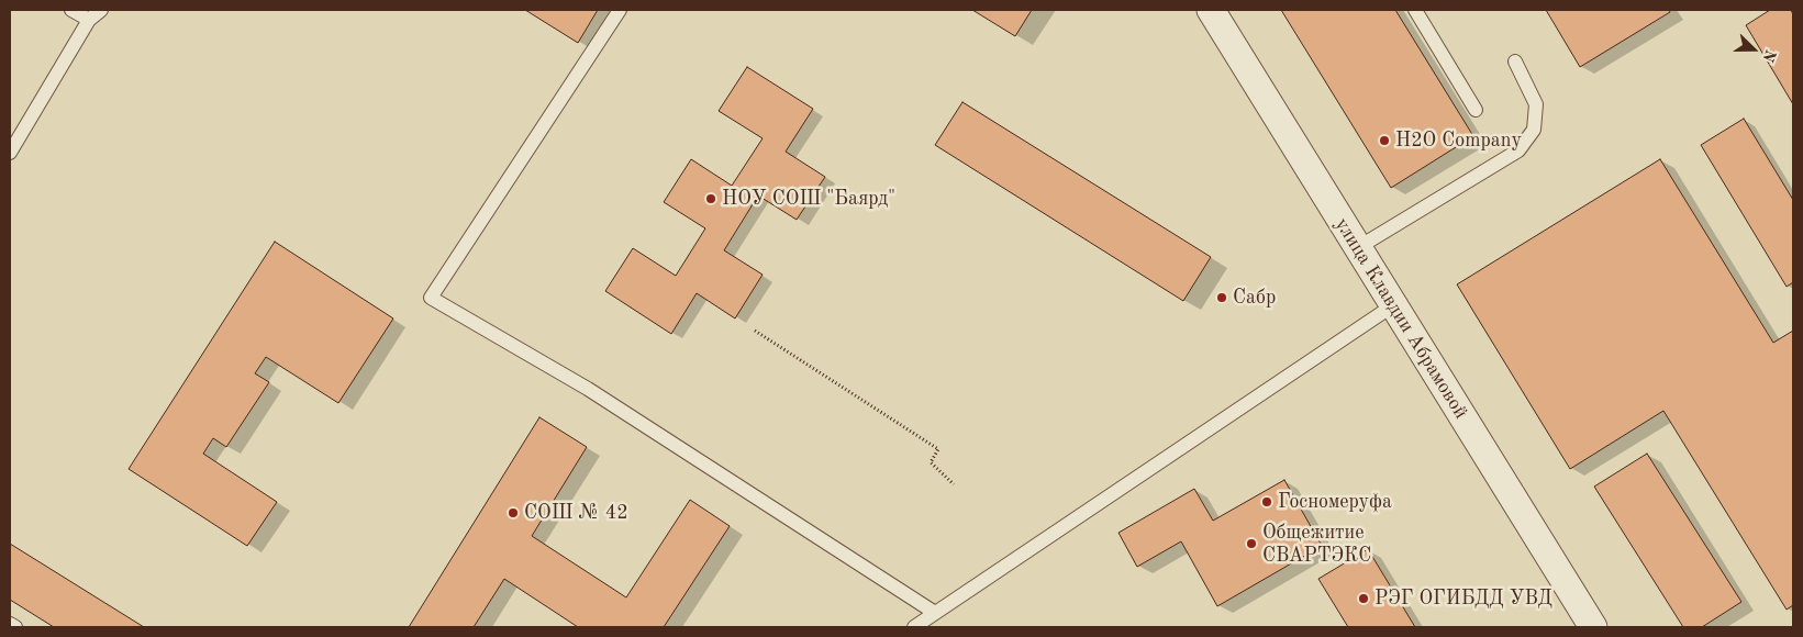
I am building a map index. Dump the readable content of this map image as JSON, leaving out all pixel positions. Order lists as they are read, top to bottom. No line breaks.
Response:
{"streets":{"street":["улица Клавдии Абрамовой"]},"places":["H2O Company","НОУ СОШ \"Баярд\"","Сабр","Госномеруфа","СОШ № 42","Общежитие СВАРТЭКС","РЭГ ОГИБДД УВД"],"north":"right"}
